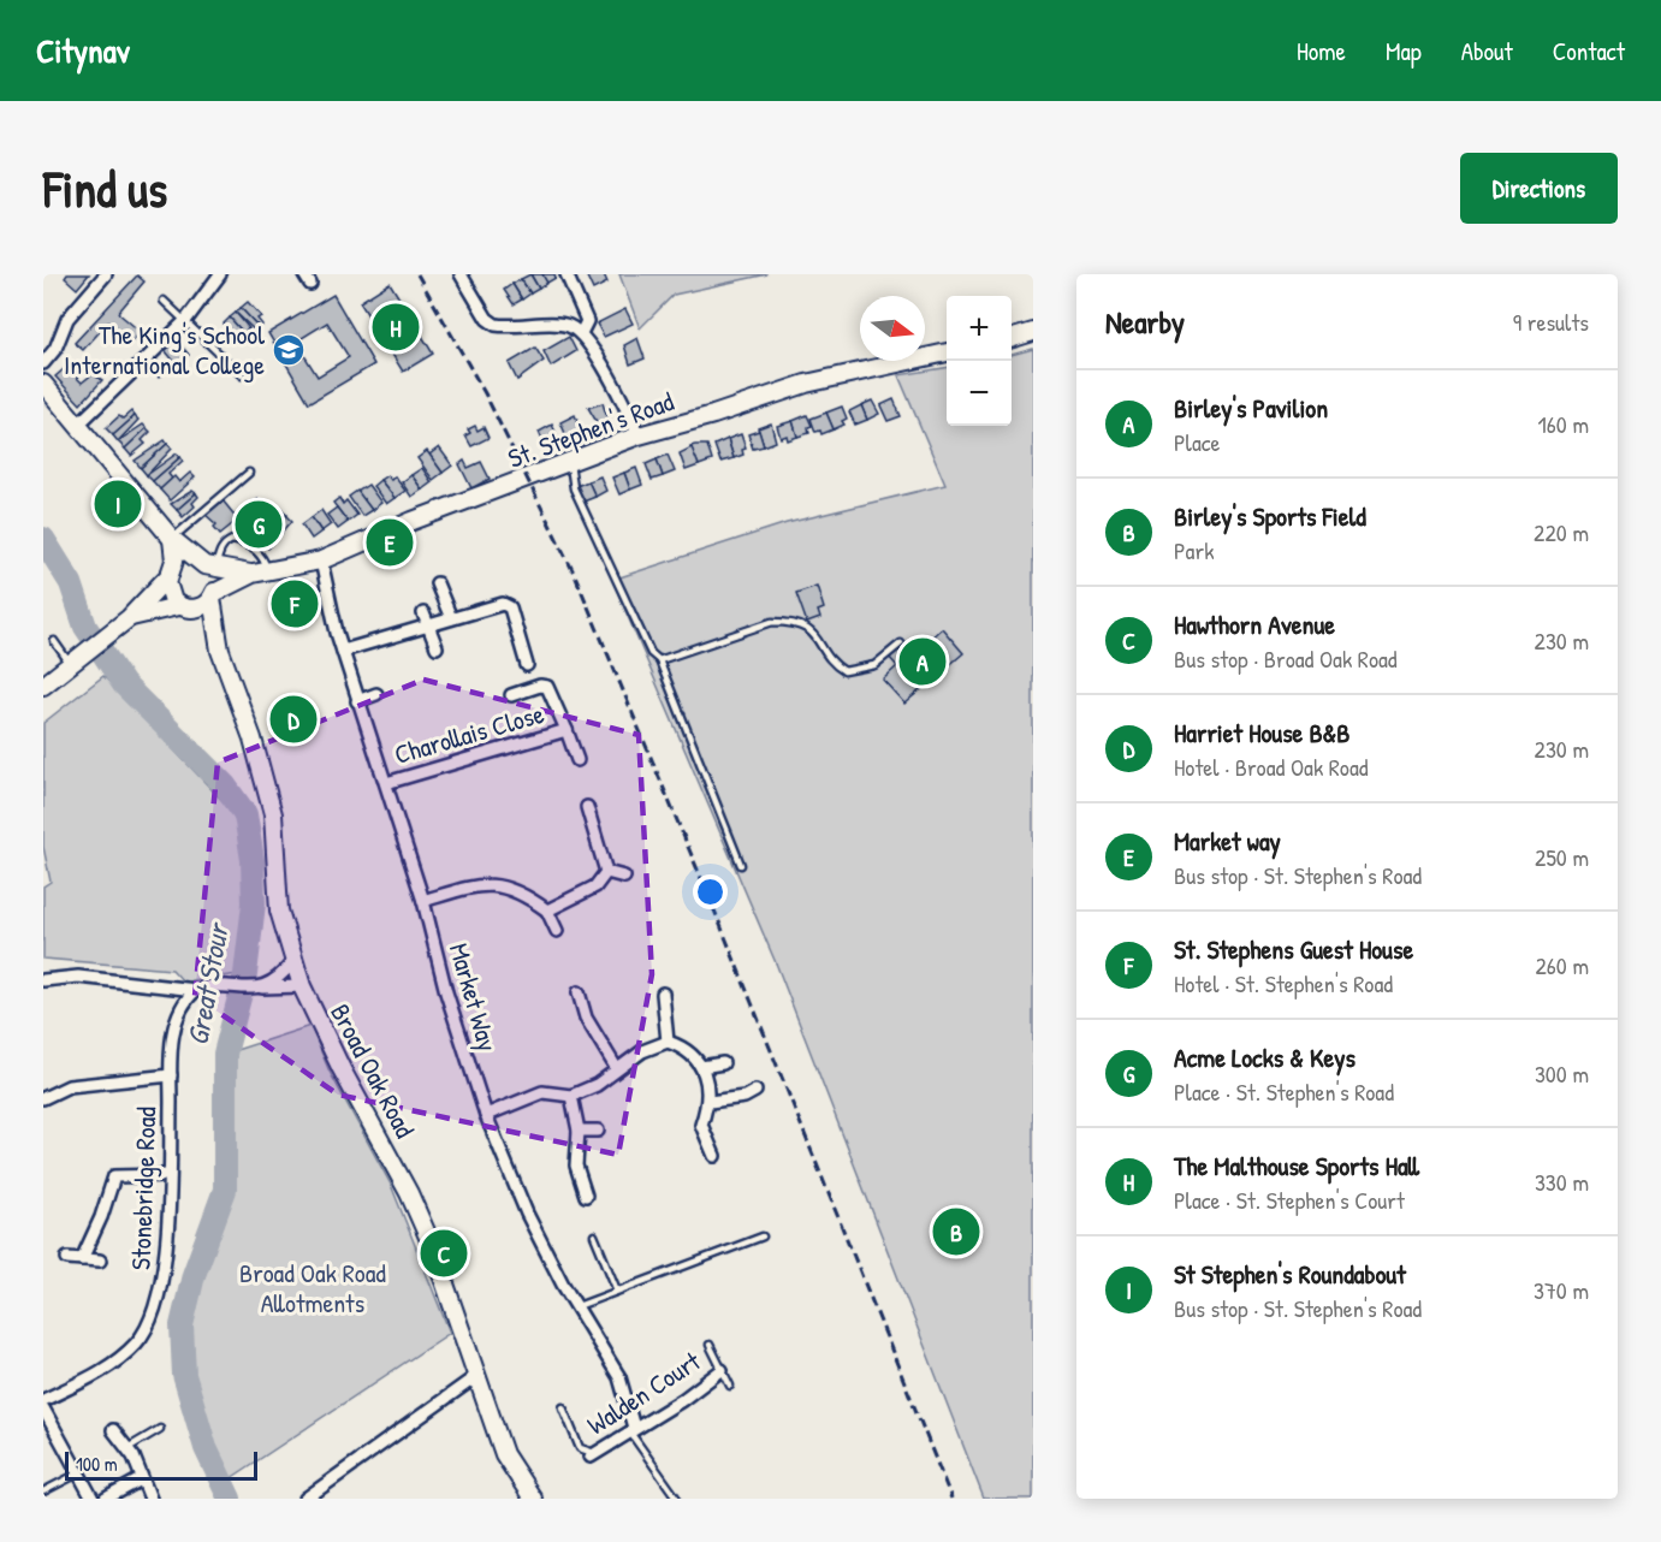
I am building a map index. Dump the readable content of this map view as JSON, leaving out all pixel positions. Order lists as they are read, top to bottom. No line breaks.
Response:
{"streets":{"street":["St. Stephen's Road","Charollais Close","Market Way","Broad Oak Road","Stonebridge Road","Walden Court"]},"crossings":[["St. Stephen's Road","Market Way"],["St. Stephen's Road","Broad Oak Road"],["Charollais Close","Market Way"],["Market Way","Walden Court"]],"water":["Great Stour"],"parks":["Broad Oak Road Allotments"],"places":{"school or university":["The King's School International College"]},"scale_bar":"100 m","north":"right","page":{"header":"Citynav","nav":["Home","Map","About","Contact"],"buttons":"Directions","title":"Find us","heading":["Nearby","9 results"],"map_buttons":["+","−"],"pins":["H","I","G","E","F","A","D","B","C"],"list":[{"mark":"A","name":"Birley's Pavilion","note":"Place","value":"160 m"},{"mark":"B","name":"Birley's Sports Field","note":"Park","value":"220 m"},{"mark":"C","name":"Hawthorn Avenue","note":"Bus stop · Broad Oak Road","value":"230 m"},{"mark":"D","name":"Harriet House B&B","note":"Hotel · Broad Oak Road","value":"230 m"},{"mark":"E","name":"Market way","note":"Bus stop · St. Stephen's Road","value":"250 m"},{"mark":"F","name":"St. Stephens Guest House","note":"Hotel · St. Stephen's Road","value":"260 m"},{"mark":"G","name":"Acme Locks & Keys","note":"Place · St. Stephen's Road","value":"300 m"},{"mark":"H","name":"The Malthouse Sports Hall","note":"Place · St. Stephen's Court","value":"330 m"},{"mark":"I","name":"St Stephen's Roundabout","note":"Bus stop · St. Stephen's Road","value":"370 m"}],"scale":"100 m"}}
